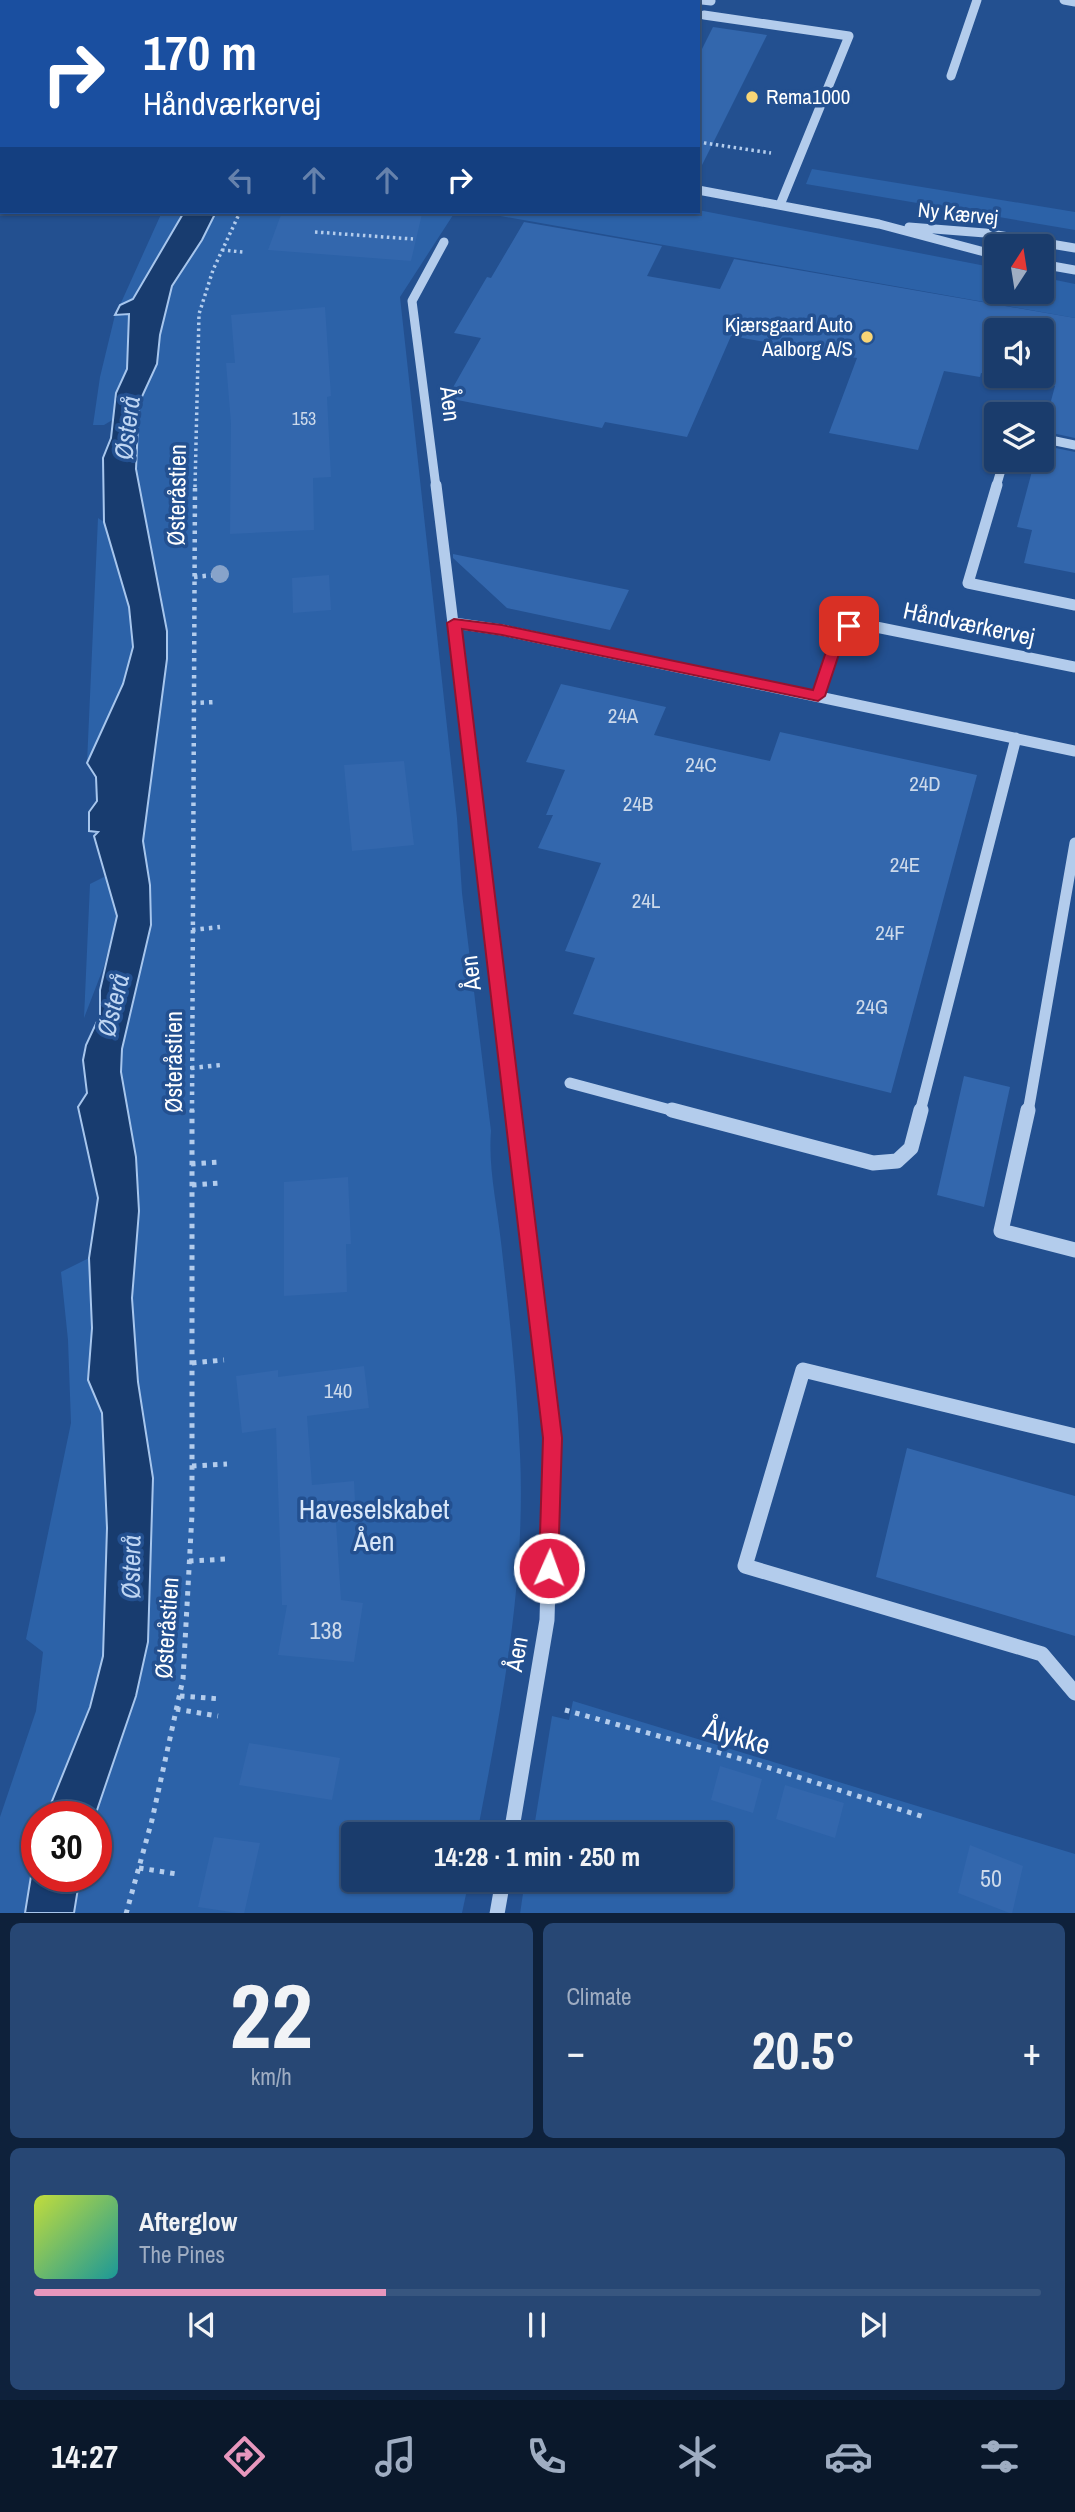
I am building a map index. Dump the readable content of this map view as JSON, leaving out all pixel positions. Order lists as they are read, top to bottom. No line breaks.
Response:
{"streets":{"street":["Ny Kærvej","Åen","Håndværkervej"],"path":["Østeråstien","Ålykke"]},"crossings":[["Åen","Ålykke"]],"water":["Østerå"],"parks":["Haveselskabet Åen"],"places":["Rema1000","Kjærsgaard Auto Aalborg A/S"],"house_numbers":["153","24A","24C","24D","24B","24E","24L","24F","24G","140","138","50"],"north":"top","page":{"turn":["170 m","Håndværkervej"],"limit":"30","trip":"14:28 · 1 min · 250 m","tile":[["22","km/h"],"Climate"],"heat":["−","20.5°","+"],"song":["Afterglow","The Pines"],"tabs":"14:27"}}
